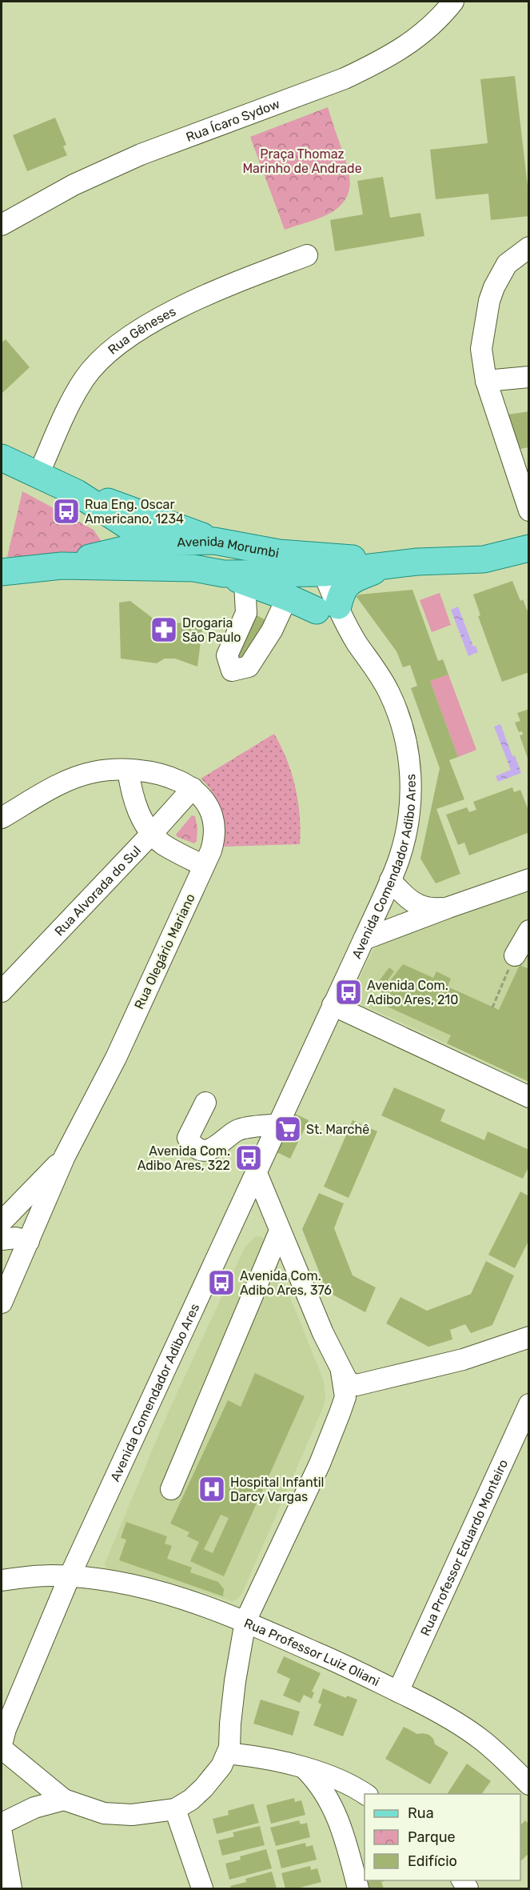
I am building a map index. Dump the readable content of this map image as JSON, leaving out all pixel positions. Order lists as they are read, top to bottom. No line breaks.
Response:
{"streets":{"main road":["Avenida Morumbi"],"street":["Rua Ícaro Sydow","Rua Gêneses","Avenida Comendador Adibo Ares","Rua Alvorada do Sul","Rua Olegário Mariano","Rua Professor Eduardo Monteiro","Rua Professor Luiz Oliani"]},"crossings":[["Avenida Morumbi","Avenida Comendador Adibo Ares"],["Avenida Comendador Adibo Ares","Rua Professor Luiz Oliani"],["Rua Alvorada do Sul","Rua Olegário Mariano"],["Rua Professor Eduardo Monteiro","Rua Professor Luiz Oliani"]],"parks":["Praça Thomaz Marinho de Andrade"],"places":{"bus stop":["Rua Eng. Oscar Americano, 1234","Avenida Com. Adibo Ares, 210","Avenida Com. Adibo Ares, 322","Avenida Com. Adibo Ares, 376"],"pharmacy":["Drogaria São Paulo"],"supermarket":["St. Marchê"],"hospital":["Hospital Infantil Darcy Vargas"]},"legend":["Rua","Parque","Edifício"]}
